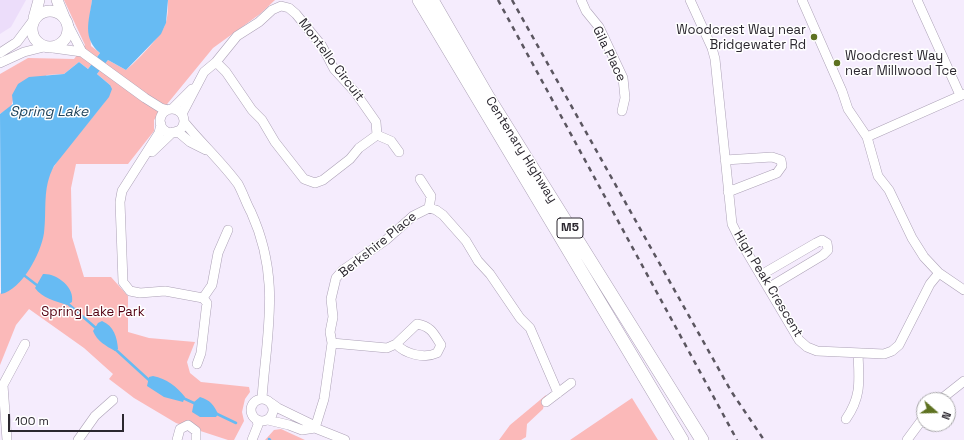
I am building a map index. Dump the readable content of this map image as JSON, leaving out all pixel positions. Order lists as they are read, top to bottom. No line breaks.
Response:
{"streets":{"highway":["Centenary Highway","M5"],"street":["Gila Place","Montello Circuit","Berkshire Place","High Peak Crescent"]},"water":["Spring Lake"],"parks":["Spring Lake Park"],"places":["Woodcrest Way near Bridgewater Rd","Woodcrest Way near Millwood Tce"],"scale_bar":"100 m","north":"right"}
